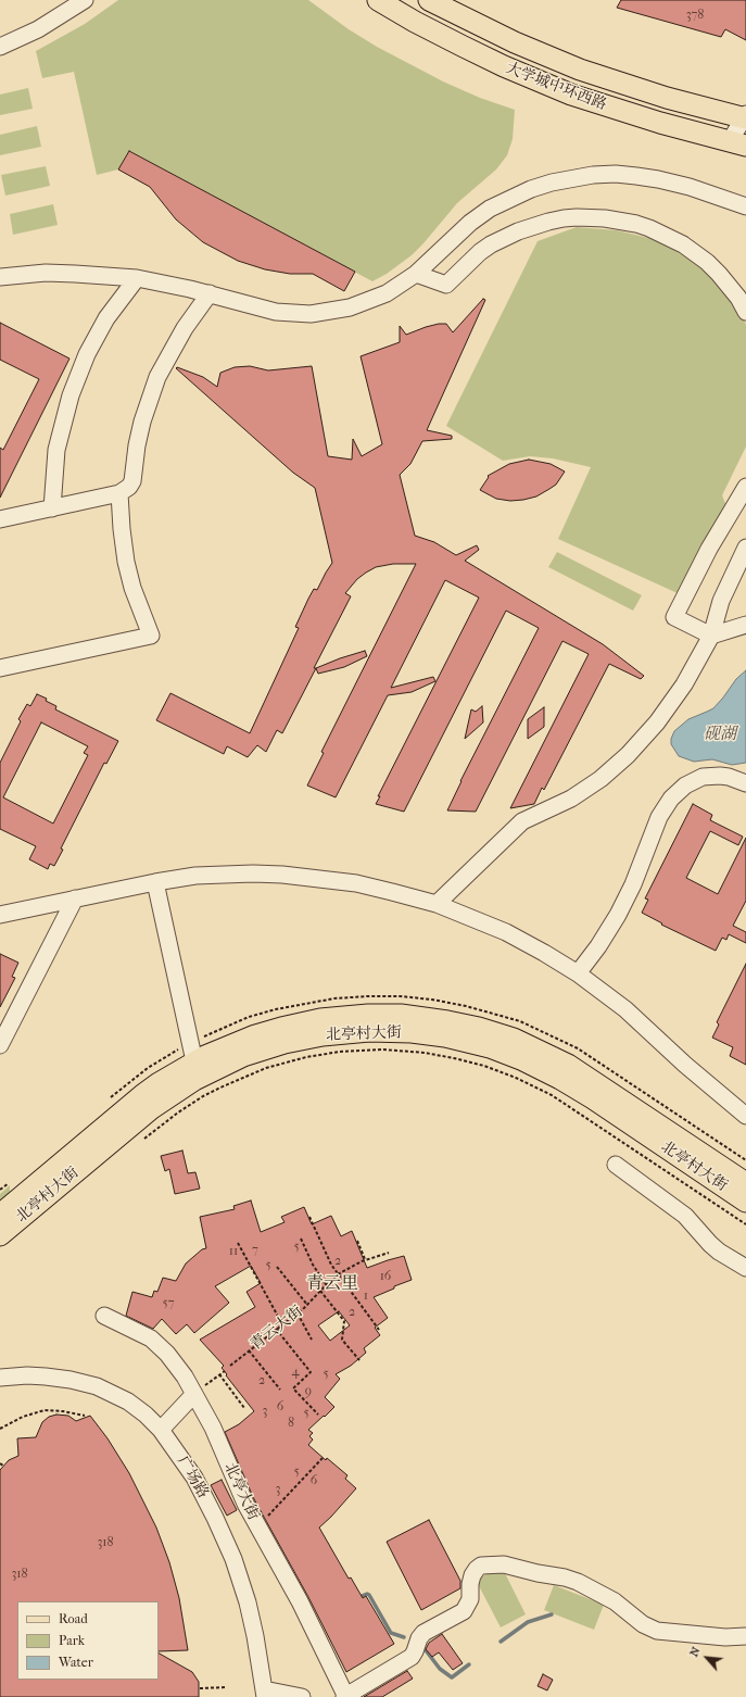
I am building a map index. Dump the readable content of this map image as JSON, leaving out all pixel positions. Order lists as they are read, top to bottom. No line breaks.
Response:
{"streets":{"main road":["大学城中环西路","北亭村大街"],"street":["广场路","北亭大街"],"path":["青云大街"]},"districts":["青云里"],"water":["砚湖"],"house_numbers":["378","5","7","11","2","5","16","1","57","2","4","5","2","9","6","3","5","8","5","6","3","318","318"],"legend":["Road","Park","Water"],"north":"top left"}
